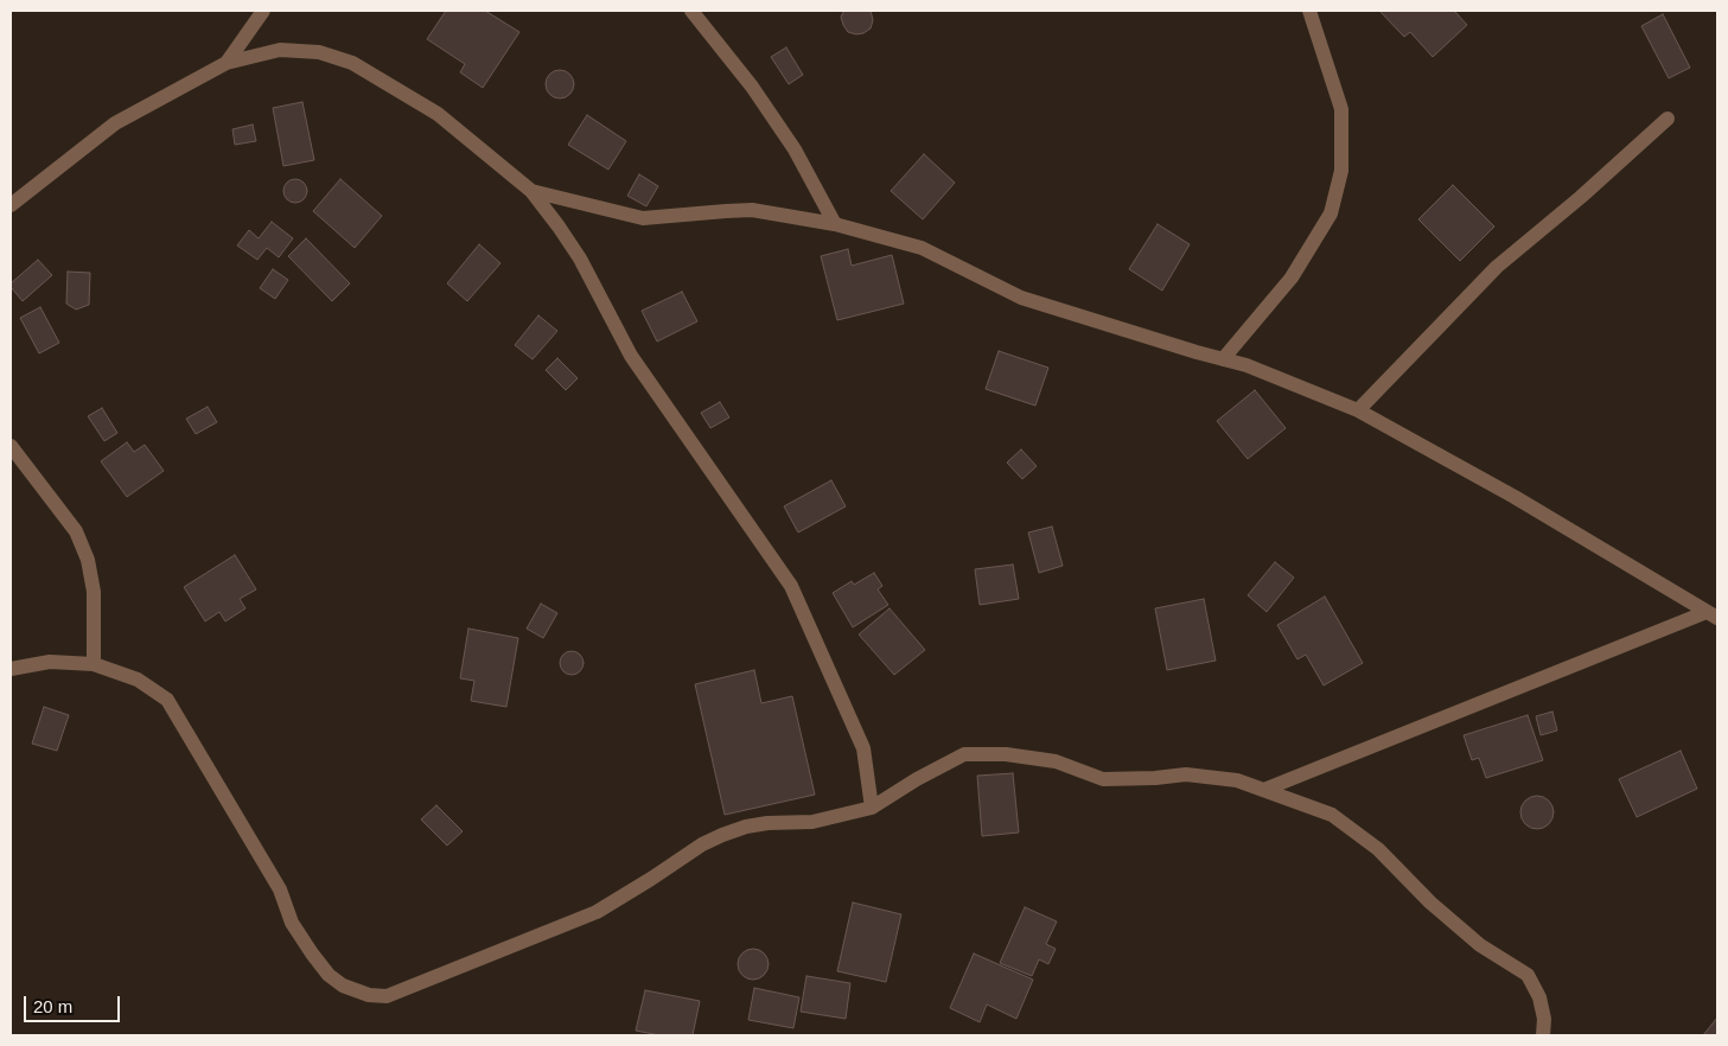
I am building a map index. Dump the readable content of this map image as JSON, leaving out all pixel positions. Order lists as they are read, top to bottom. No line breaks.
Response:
{"scale_bar":"20 m"}
